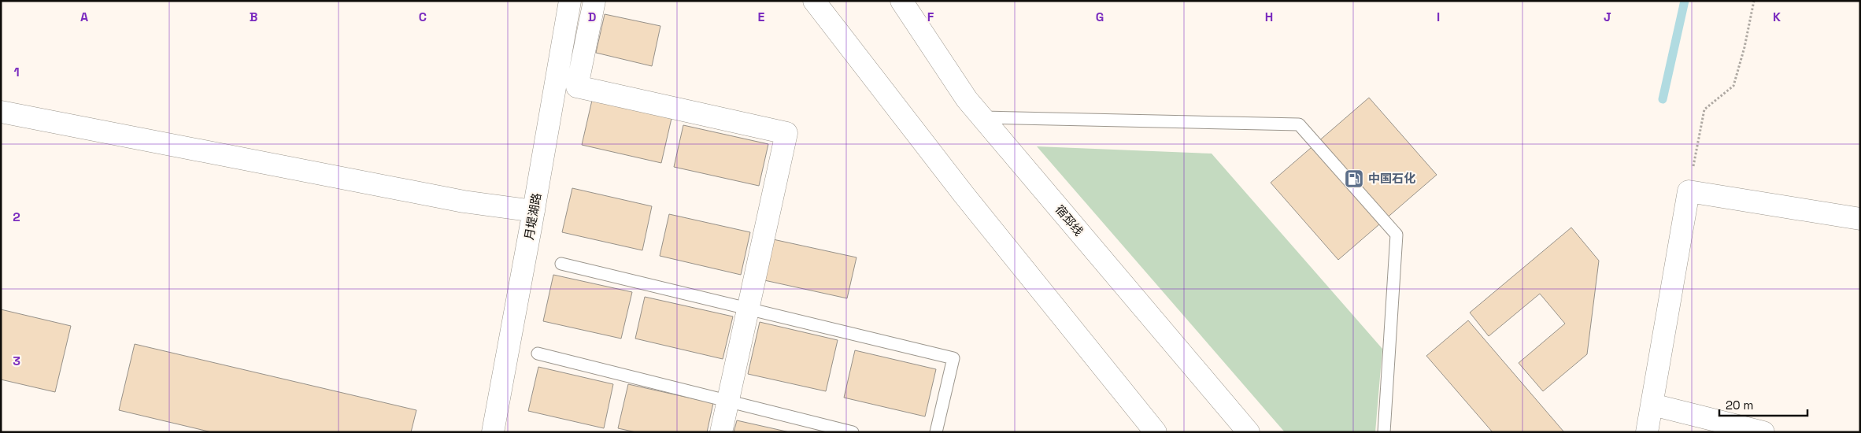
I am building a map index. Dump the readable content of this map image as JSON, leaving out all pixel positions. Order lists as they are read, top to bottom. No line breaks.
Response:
{"streets":{"street":["月堤湖路","宿邳线"]},"places":{"fuel station":["中国石化"]},"scale_bar":"20 m","grid":{"columns":["A","B","C","D","E","F","G","H","I","J","K"],"rows":["1","2","3"]}}
